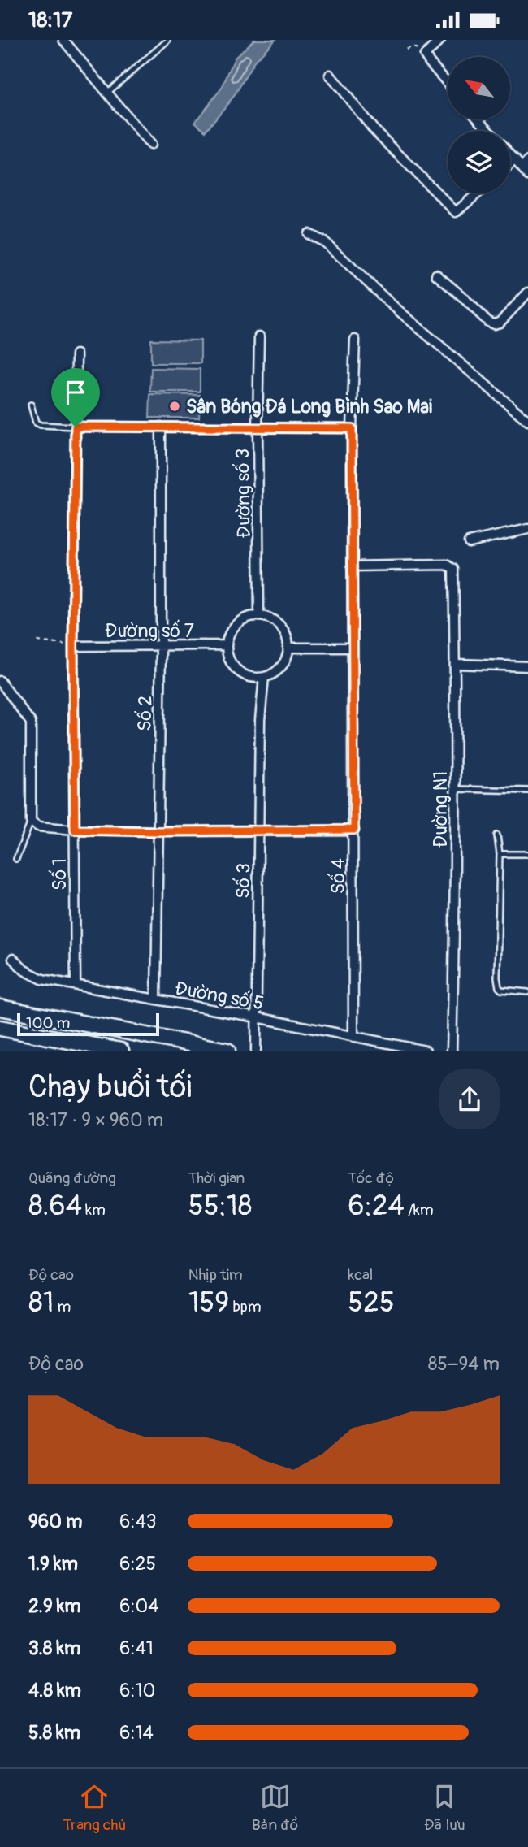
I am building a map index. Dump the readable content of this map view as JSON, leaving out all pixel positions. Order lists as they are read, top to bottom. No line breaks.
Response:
{"streets":{"street":["Đường số 3","Đường số 7","Số 2","Đường N1","Số 1","Số 4","Số 3","Đường số 5"]},"crossings":[["Đường số 3","Đường số 7"],["Đường số 3","Số 3"],["Đường số 7","Số 2"],["Đường số 7","Số 1"],["Đường số 7","Số 3"],["Số 2","Đường số 5"],["Đường N1","Số 4"],["Số 1","Đường số 5"],["Số 4","Đường số 5"],["Số 3","Đường số 5"]],"places":["Sân Bóng Đá Long Bình Sao Mai"],"scale_bar":"100 m","north":"top left","page":{"status":"18:17","scale":"100 m","heading":["Chạy buổi tối","18:17 · 9 × 960 m"],"stats":[["Quãng đường","8.64 km"],["Thời gian","55:18"],["Tốc độ","6:24 /km"],["Độ cao","81 m"],["Nhịp tim","159 bpm"],["kcal","525"]],"chart":["Độ cao","85–94 m"],"list":[{"name":"960 m","note":"6:43"},{"name":"1.9 km","note":"6:25"},{"name":"2.9 km","note":"6:04"},{"name":"3.8 km","note":"6:41"},{"name":"4.8 km","note":"6:10"},{"name":"5.8 km","note":"6:14"}],"tabs":["Trang chủ","Bản đồ","Đã lưu"]}}
